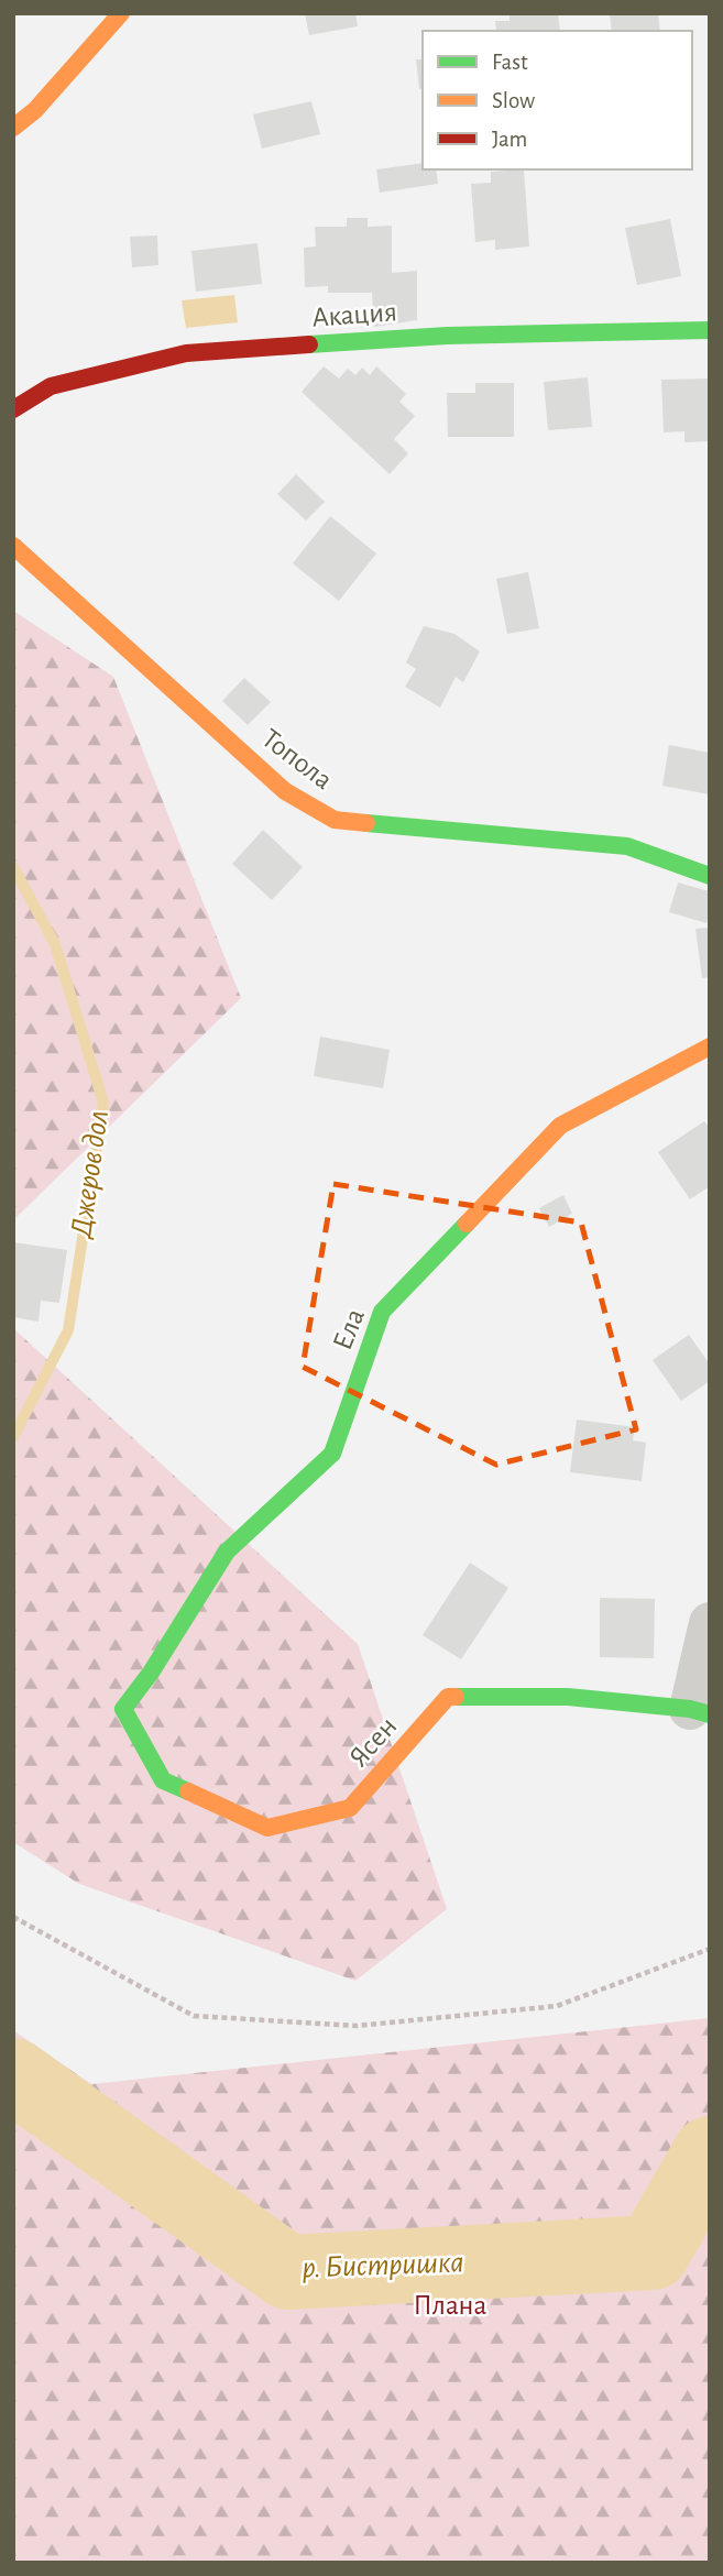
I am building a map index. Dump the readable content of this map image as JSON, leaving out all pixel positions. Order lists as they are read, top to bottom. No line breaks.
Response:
{"streets":{"street":["Акация","Топола","Ела","Ясен"]},"crossings":[["Ела","Ясен"]],"water":["Джеров дол","р. Бистришка"],"parks":["Плана"],"legend":["Fast","Slow","Jam"]}
